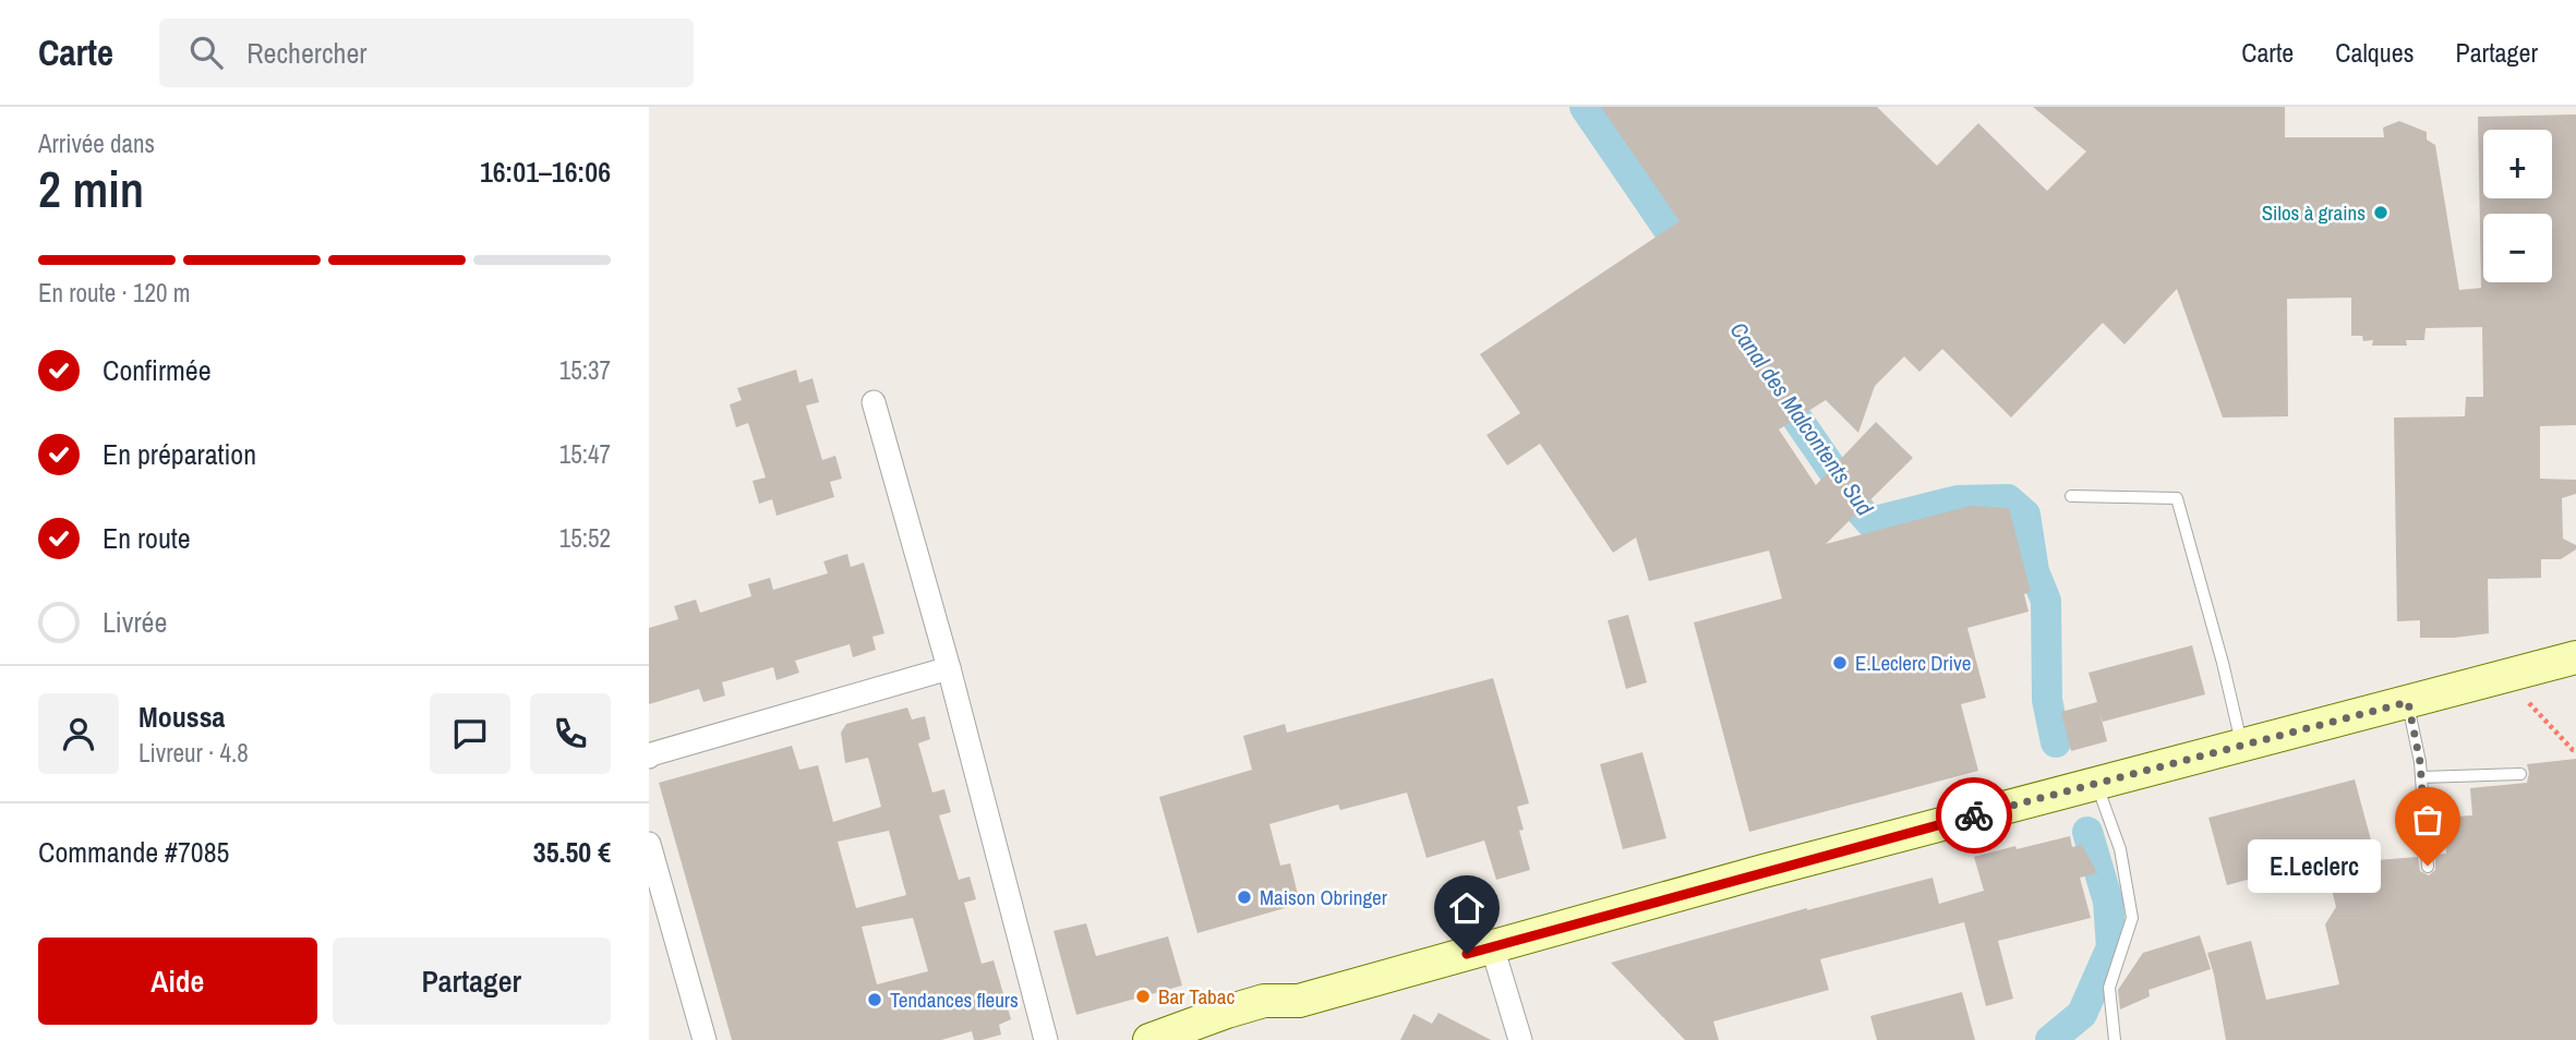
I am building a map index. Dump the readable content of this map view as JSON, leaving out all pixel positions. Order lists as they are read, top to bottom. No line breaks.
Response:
{"water":["Canal des Malcontents Sud"],"places":["Silos à grains","E.Leclerc Drive","E.Leclerc","Maison Obringer","Bar Tabac","Tendances fleurs"],"page":{"header":"Carte","search":"Rechercher","nav":["Carte","Calques","Partager"],"heading":["2 min","Arrivée dans","16:01–16:06"],"panel":["Moussa","Livreur · 4.8","Commande #7085","35.50 €"],"map_buttons":["+","−"],"bar":"En route · 120 m","list":[["Confirmée","15:37"],["En préparation","15:47"],["En route","15:52"],"Livrée"],"bubble":"E.Leclerc","buttons":["Aide","Partager"]}}
